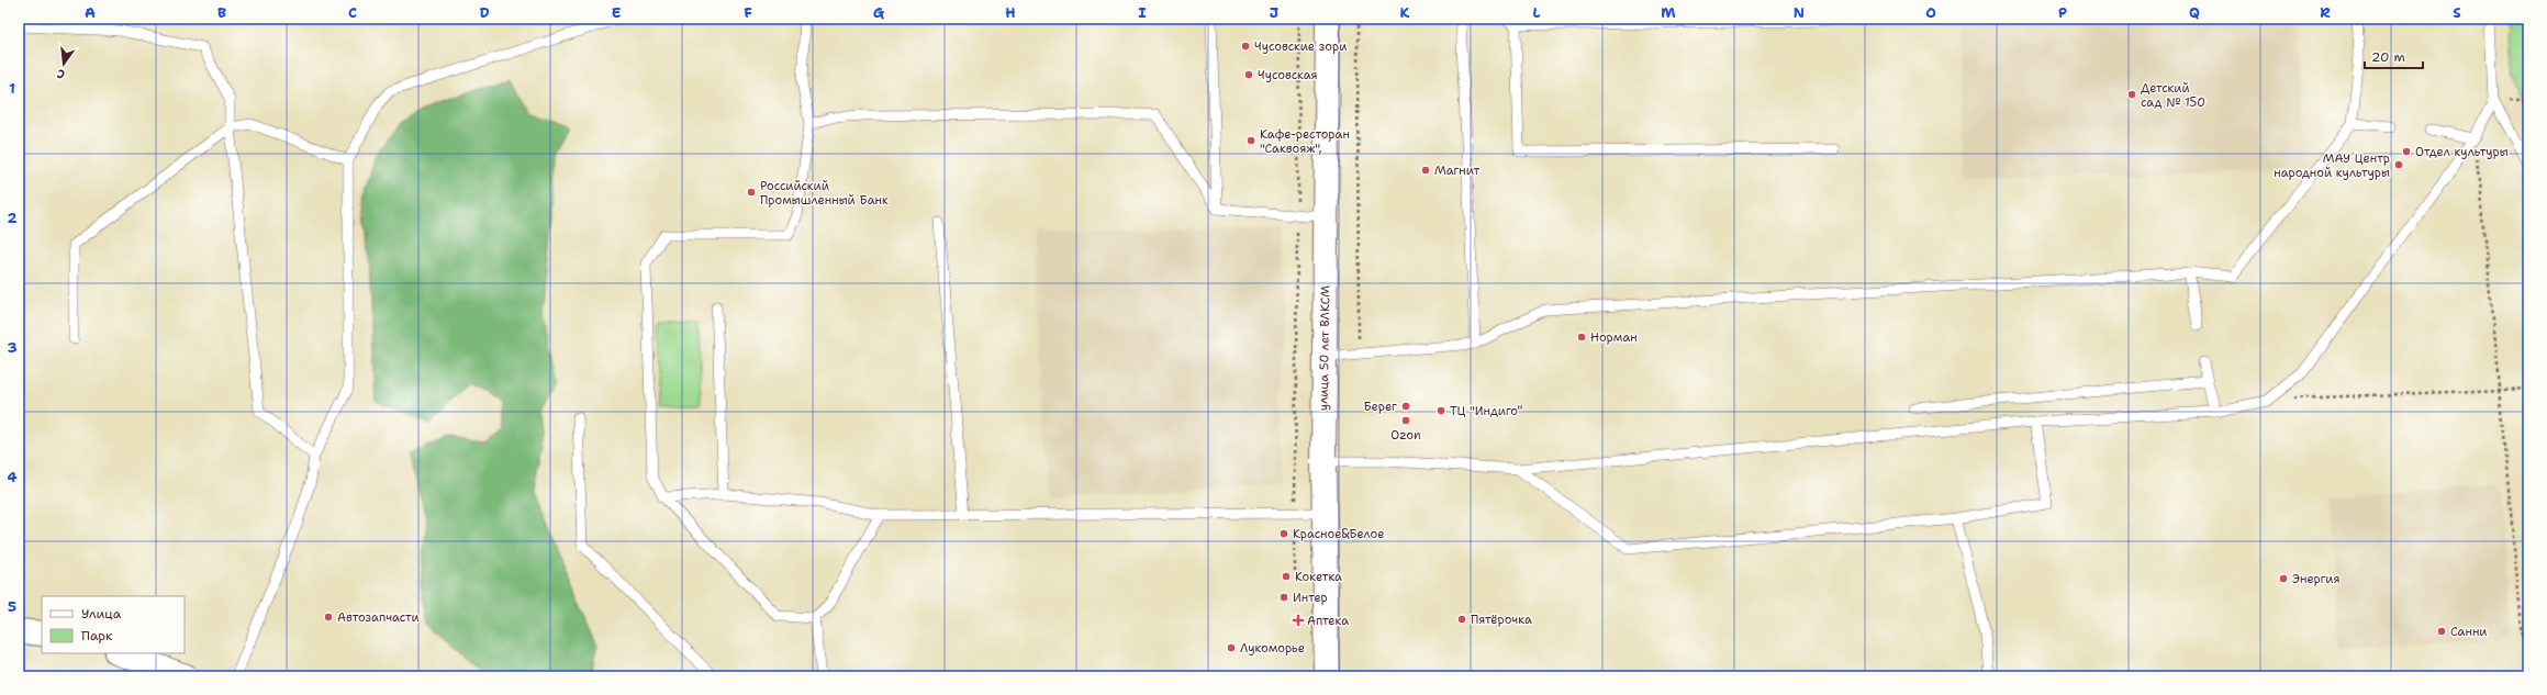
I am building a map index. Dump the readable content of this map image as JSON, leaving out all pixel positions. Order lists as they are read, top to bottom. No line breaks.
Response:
{"streets":{"street":["улица 50 лет ВЛКСМ"]},"places":{"other":["Чусовские зори","Чусовская","Детский сад № 150","Кафе-ресторан \"Саквояж\",","Отдел культуры","МАУ Центр народной культуры","Магнит","Российский Промышленный Банк","Норман","Берег","ТЦ \"Индиго\"","Ozon","Красное&Белое","Кокетка","Энергия","Интер","Автозапчасти","Пятёрочка","Санни","Лукоморье"],"health":["Аптека"]},"legend":["Улица","Парк"],"scale_bar":"20 m","north":"bottom","grid":{"columns":["A","B","C","D","E","F","G","H","I","J","K","L","M","N","O","P","Q","R","S"],"rows":["1","2","3","4","5"]}}
